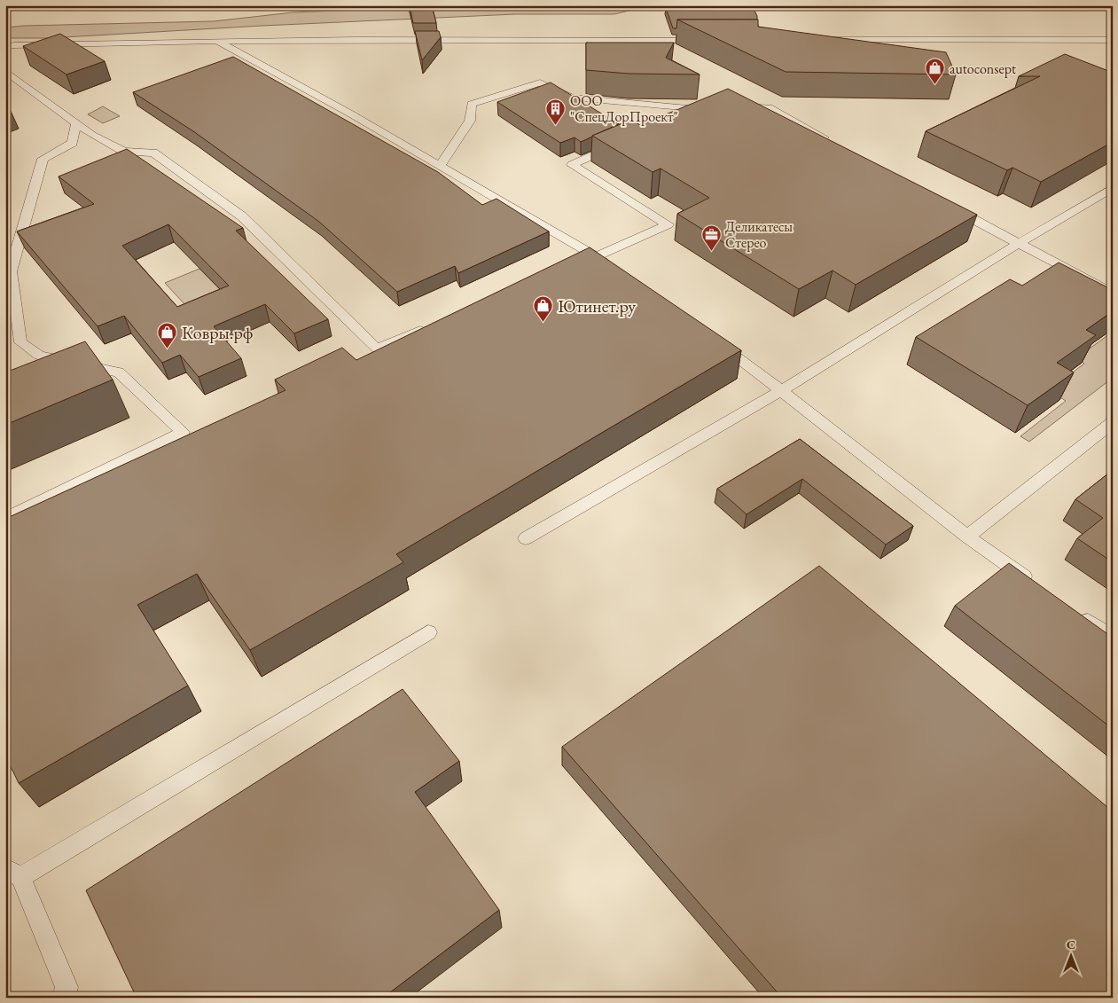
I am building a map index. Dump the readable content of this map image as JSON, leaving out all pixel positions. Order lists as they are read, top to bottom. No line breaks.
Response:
{"places":{"shop":["autoconsept","Ютинет.ру","Ковры.рф"],"building":["ООО \"СпецДорПроект\""],"office":["Деликатесы Стерео"]},"north":"top"}
